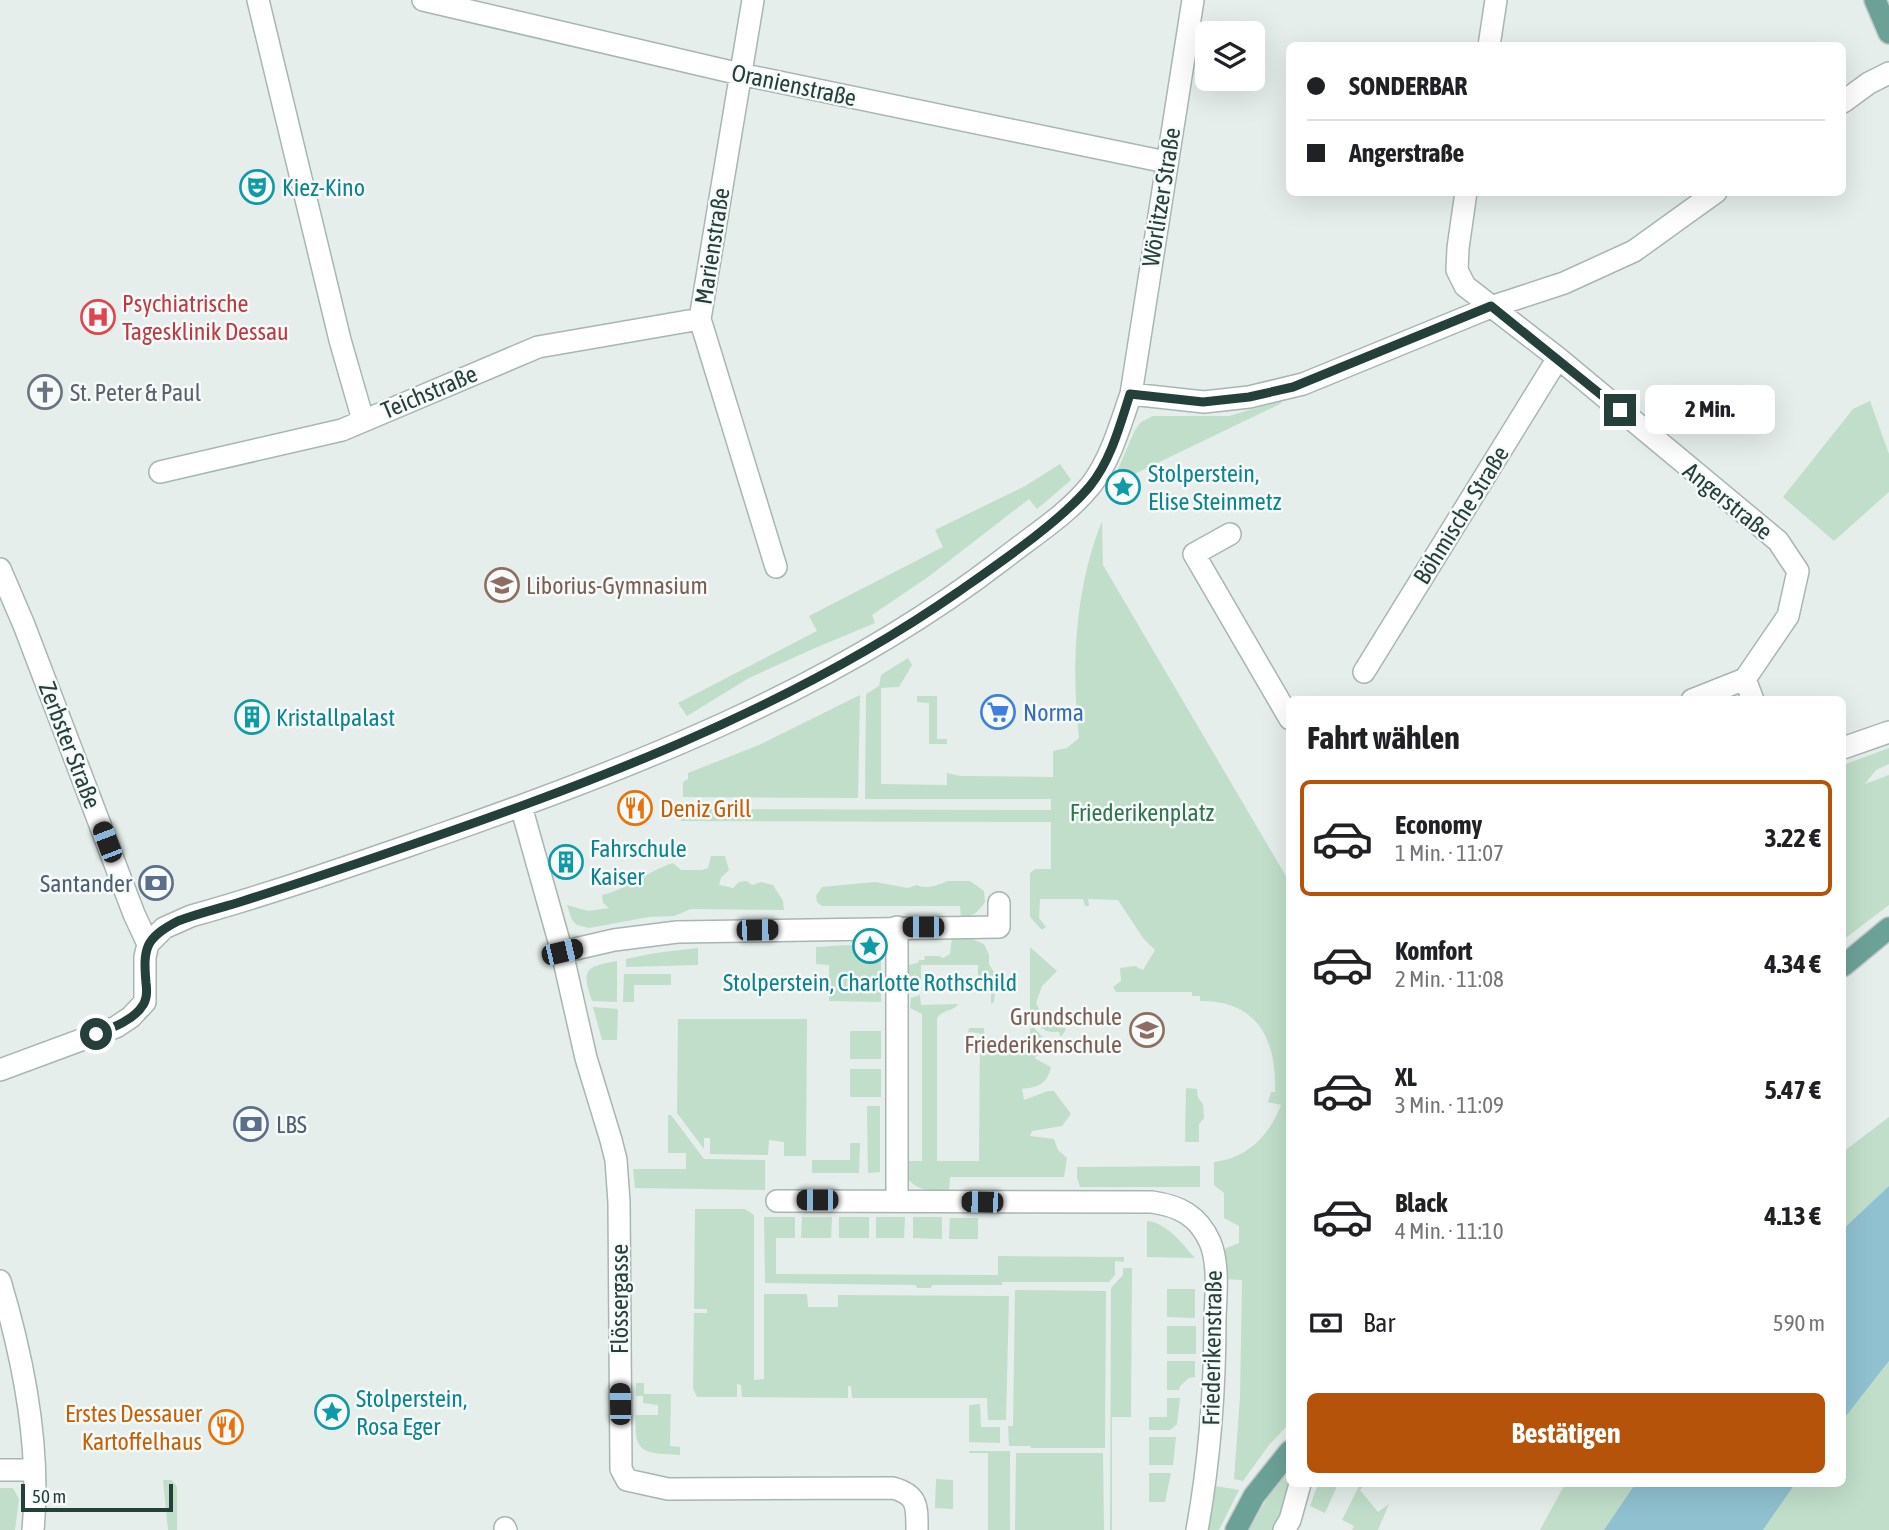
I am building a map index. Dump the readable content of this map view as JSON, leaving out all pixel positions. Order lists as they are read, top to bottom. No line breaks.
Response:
{"streets":{"street":["Oranienstraße","Wörlitzer Straße","Marienstraße","Teichstraße","Angerstraße","Böhmische Straße","Zerbster Straße","Flössergasse","Friederikenstraße"]},"crossings":[["Oranienstraße","Wörlitzer Straße"],["Oranienstraße","Marienstraße"],["Wörlitzer Straße","Zerbster Straße"],["Wörlitzer Straße","Flössergasse"],["Marienstraße","Teichstraße"],["Angerstraße","Böhmische Straße"]],"parks":["Friederikenplatz"],"places":{"theatre":["Kiez-Kino"],"hospital":["Psychiatrische Tagesklinik Dessau"],"church":["St. Peter & Paul"],"place":["Stolperstein, Elise Steinmetz","Stolperstein, Charlotte Rothschild","Stolperstein, Rosa Eger"],"school or university":["Liborius-Gymnasium","Grundschule Friederikenschule"],"supermarket":["Norma"],"building":["Kristallpalast","Fahrschule Kaiser"],"restaurant":["Deniz Grill","Erstes Dessauer Kartoffelhaus"],"bank":["Santander","LBS"]},"scale_bar":"50 m","page":{"banner":["SONDERBAR","Angerstraße"],"bubble":"2 Min.","heading":"Fahrt wählen","list":[{"name":"Economy","note":"1 Min. · 11:07","value":"3.22 €"},{"name":"Komfort","note":"2 Min. · 11:08","value":"4.34 €"},{"name":"XL","note":"3 Min. · 11:09","value":"5.47 €"},{"name":"Black","note":"4 Min. · 11:10","value":"4.13 €"}],"pay":["Bar","590 m"],"buttons":"Bestätigen","scale":"50 m"}}
